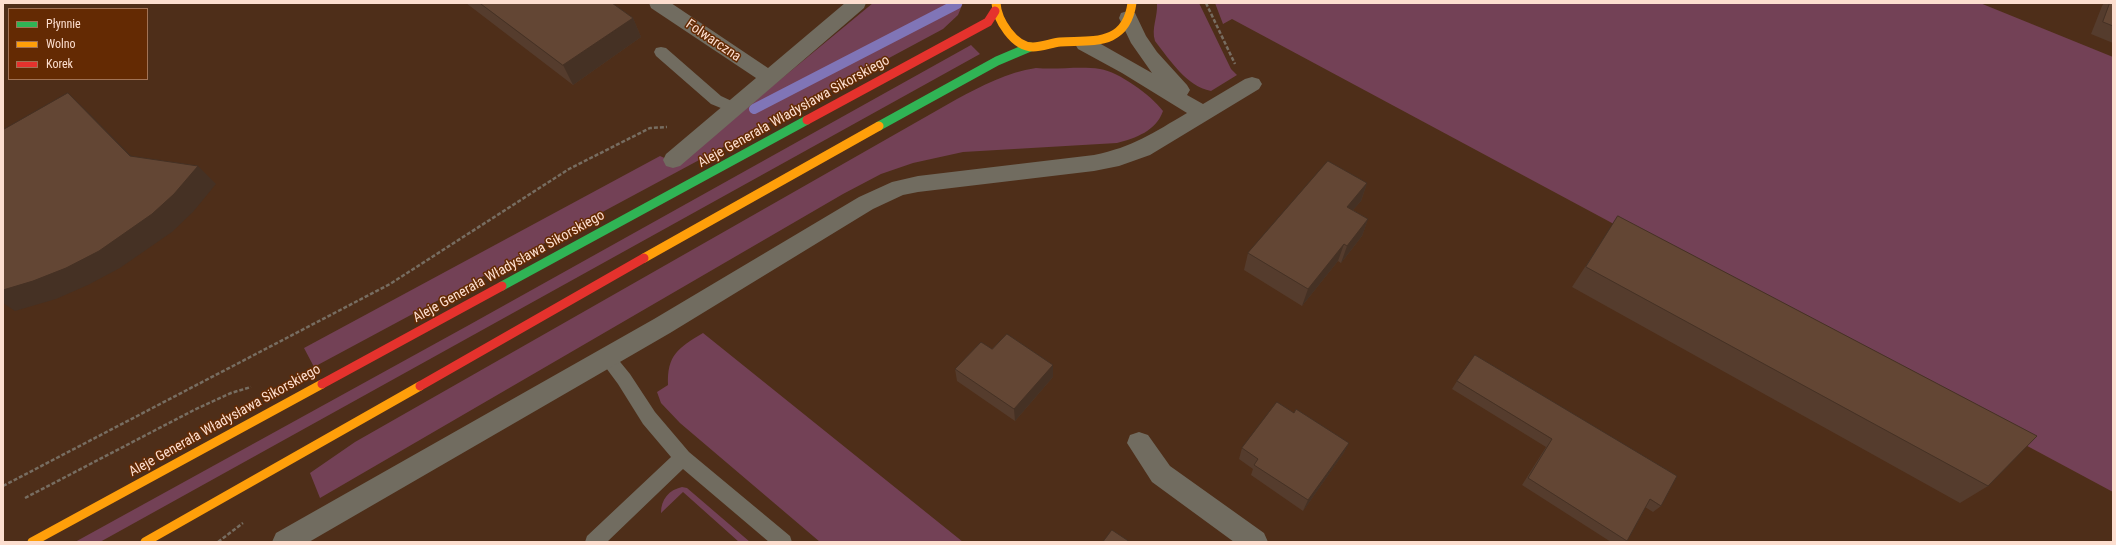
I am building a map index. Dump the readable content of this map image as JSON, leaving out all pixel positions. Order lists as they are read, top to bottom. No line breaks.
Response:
{"streets":{"main road":["Aleje Generała Władysława Sikorskiego"],"street":["Folwarczna"]},"legend":["Płynnie","Wolno","Korek"]}
